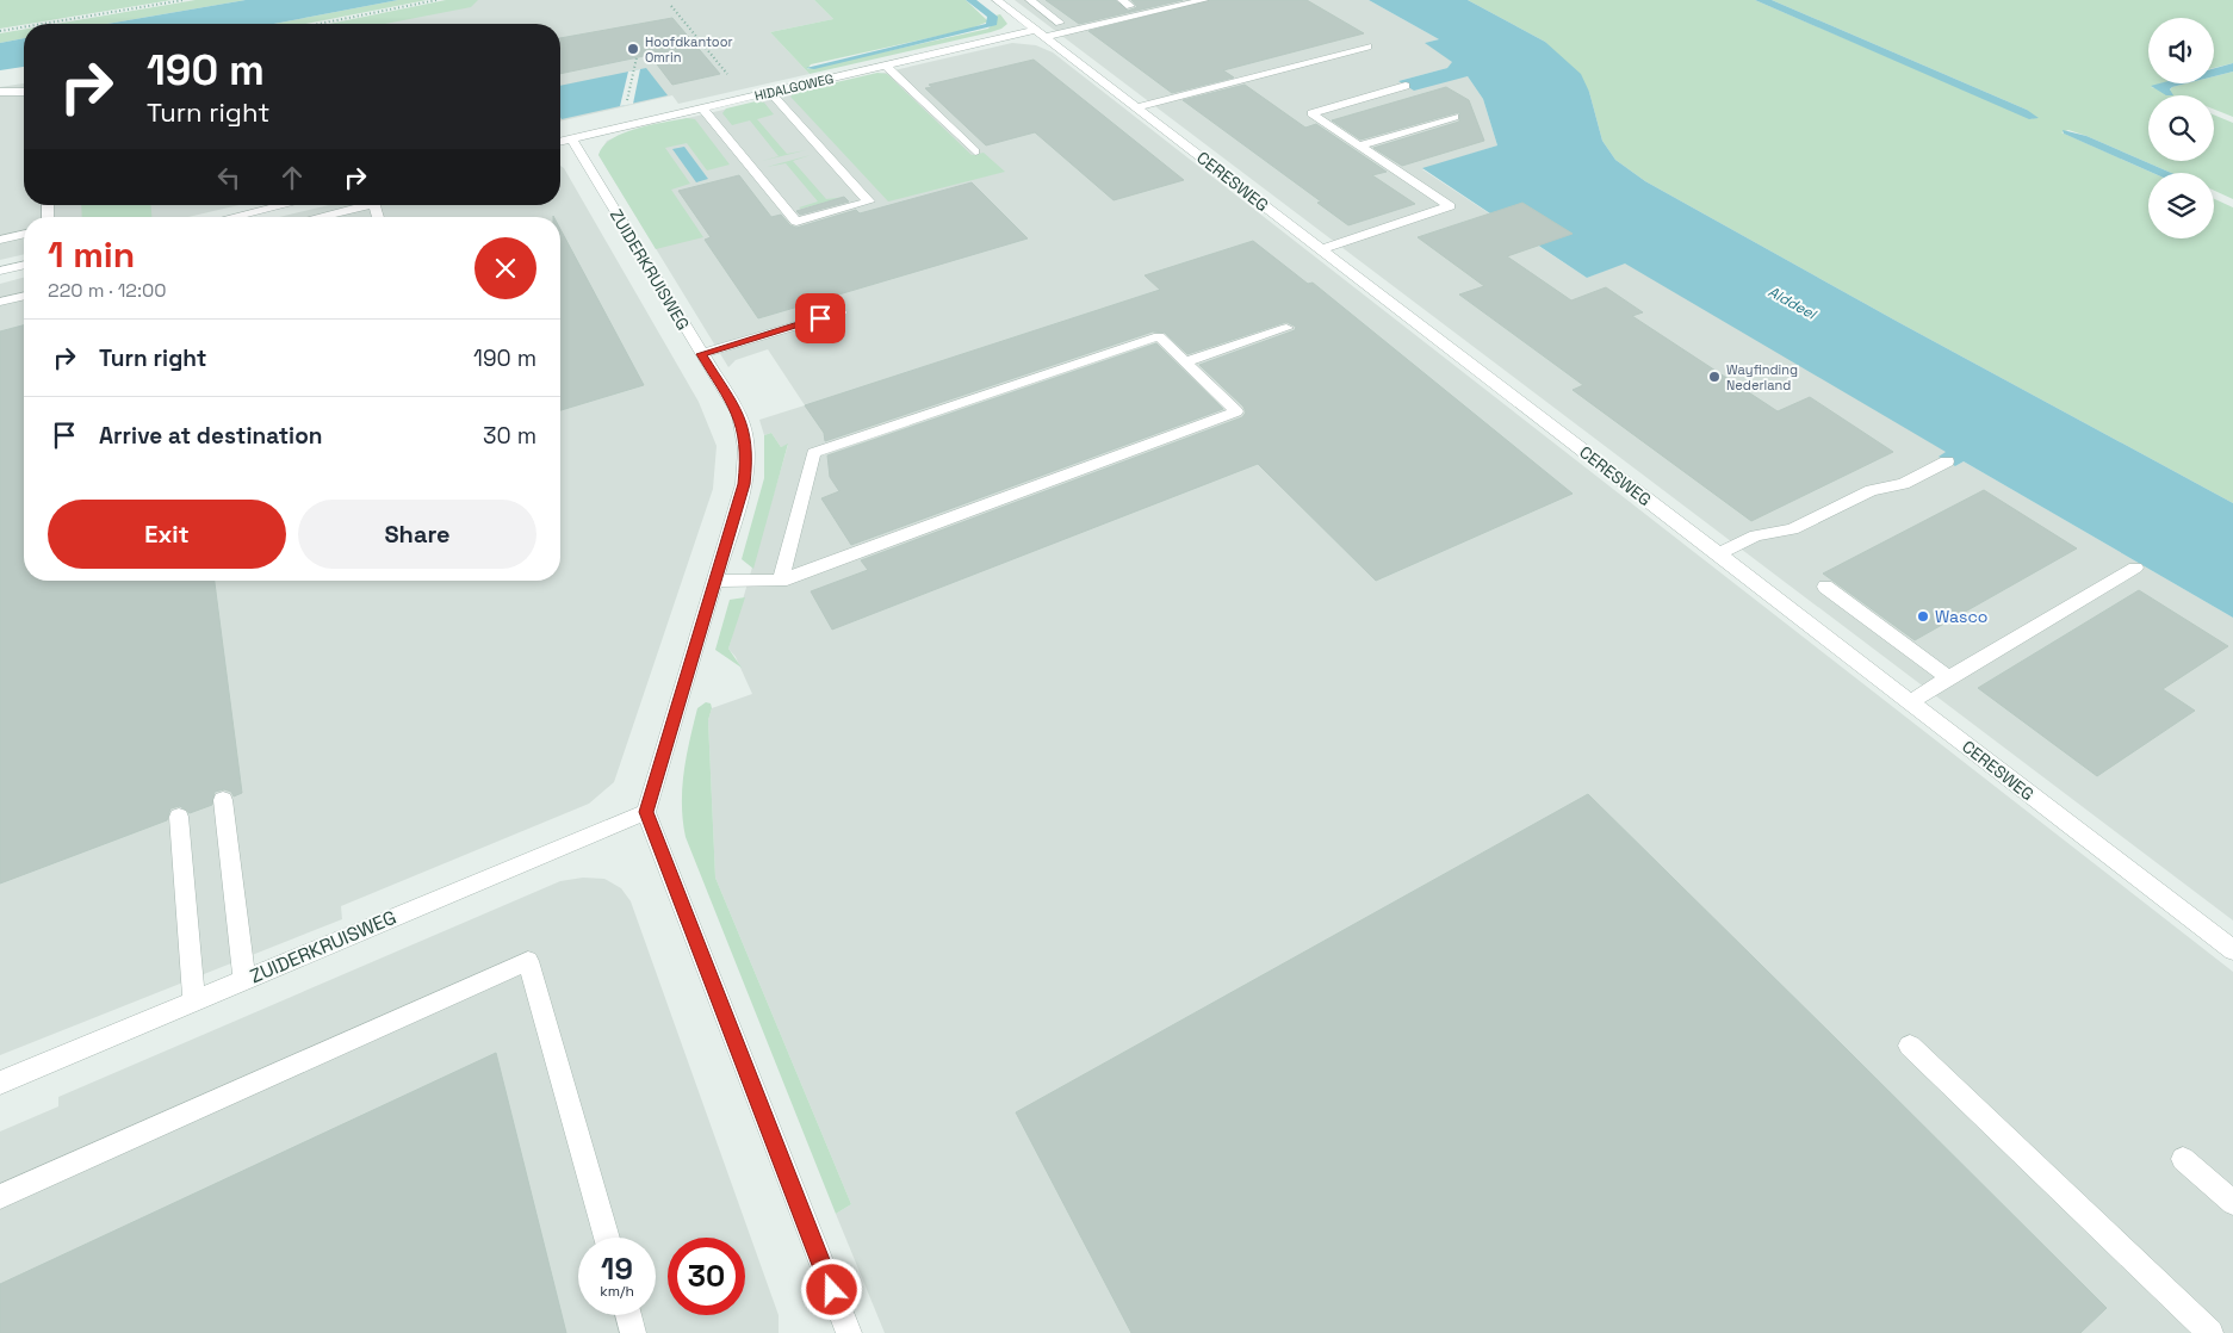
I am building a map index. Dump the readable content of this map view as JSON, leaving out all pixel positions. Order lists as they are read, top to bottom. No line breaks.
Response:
{"streets":{"street":["HIDALGOWEG","CERESWEG","ZUIDERKRUISWEG"]},"crossings":[["HIDALGOWEG","CERESWEG"],["HIDALGOWEG","ZUIDERKRUISWEG"]],"water":["Alddeel"],"places":["Hoofdkantoor Omrin","Wayfinding Nederland","Wasco"],"page":{"turn":["190 m","Turn right"],"heading":["1 min","220 m · 12:00"],"list":[{"name":"Turn right","value":"190 m"},{"name":"Arrive at destination","value":"30 m"}],"buttons":["Exit","Share"],"speed":"19 km/h","limit":"30"}}
